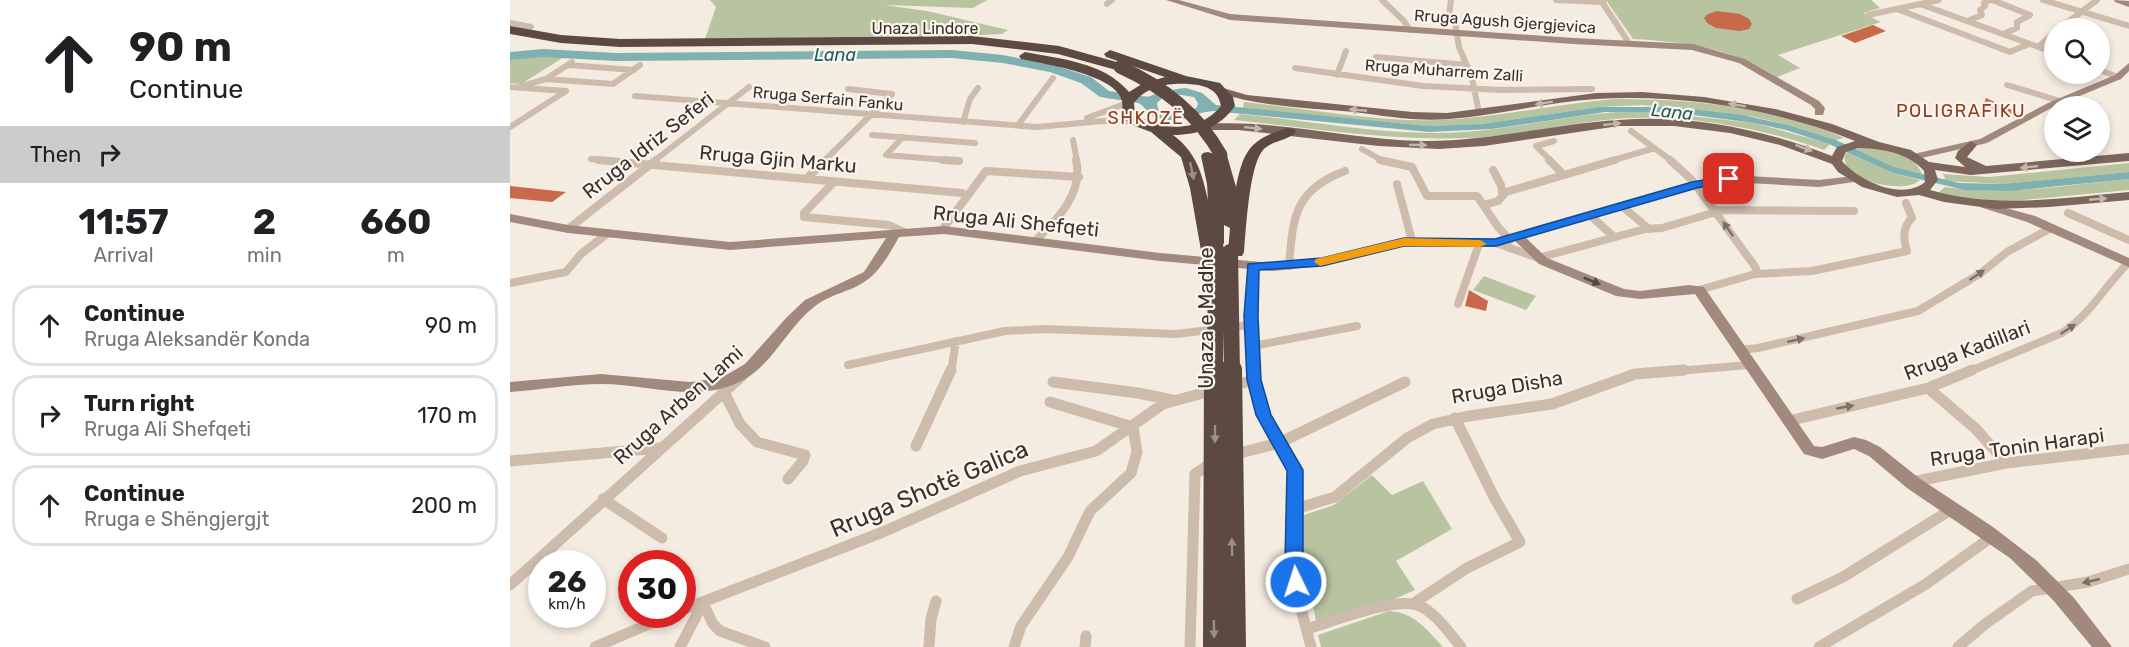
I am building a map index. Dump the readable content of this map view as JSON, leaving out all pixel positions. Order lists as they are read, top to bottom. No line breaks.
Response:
{"streets":{"highway":["Unaza Lindore","Unaza e Madhe"],"main road":["Rruga Agush Gjergjevica","Rruga Ali Shefqeti","Rruga Arben Lami"],"street":["Rruga Muharrem Zalli","Rruga Serfain Fanku","Rruga Idriz Seferi","Rruga Gjin Marku","Rruga Kadillari","Rruga Disha","Rruga Tonin Harapi","Rruga Shotë Galica"]},"crossings":[["Unaza Lindore","Unaza e Madhe"],["Rruga Serfain Fanku","Rruga Idriz Seferi"],["Rruga Idriz Seferi","Rruga Gjin Marku"],["Rruga Idriz Seferi","Rruga Ali Shefqeti"],["Rruga Ali Shefqeti","Rruga Arben Lami"]],"districts":["POLIGRAFIKU","SHKOZË"],"water":["Lana"],"page":{"turn":["90 m","Continue"],"then":"Then","eta":["11:57","Arrival","2","min","660","m"],"list":[{"name":"Continue","note":"Rruga Aleksandër Konda","value":"90 m"},{"name":"Turn right","note":"Rruga Ali Shefqeti","value":"170 m"},{"name":"Continue","note":"Rruga e Shëngjergjt","value":"200 m"}],"speed":"26 km/h","limit":"30"}}
